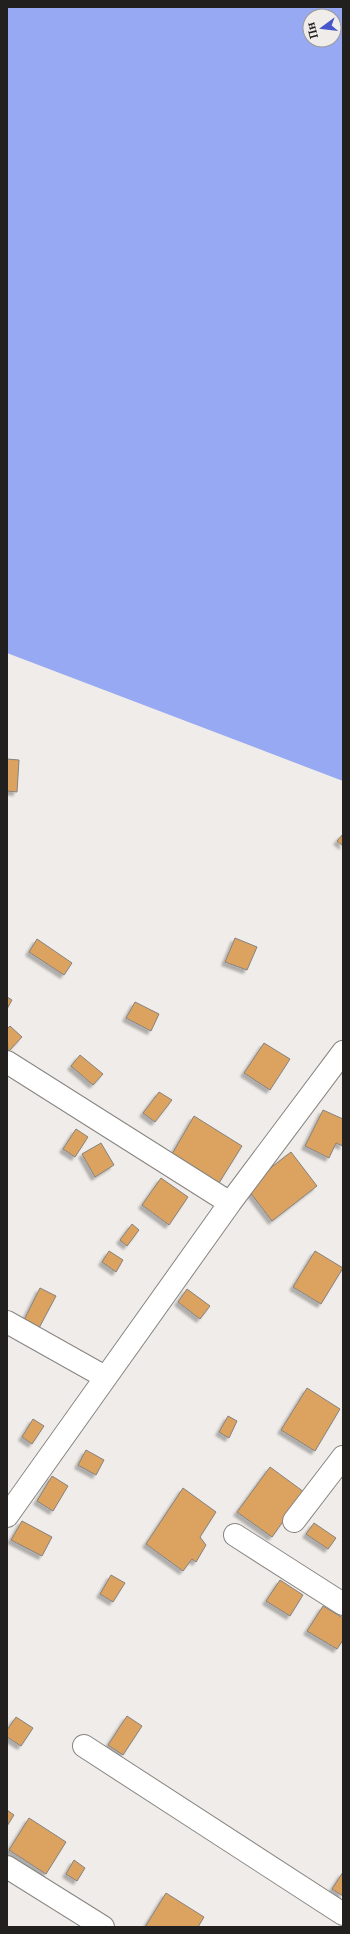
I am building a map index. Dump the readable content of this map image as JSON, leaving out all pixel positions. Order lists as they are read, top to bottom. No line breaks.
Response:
{"north":"left"}
